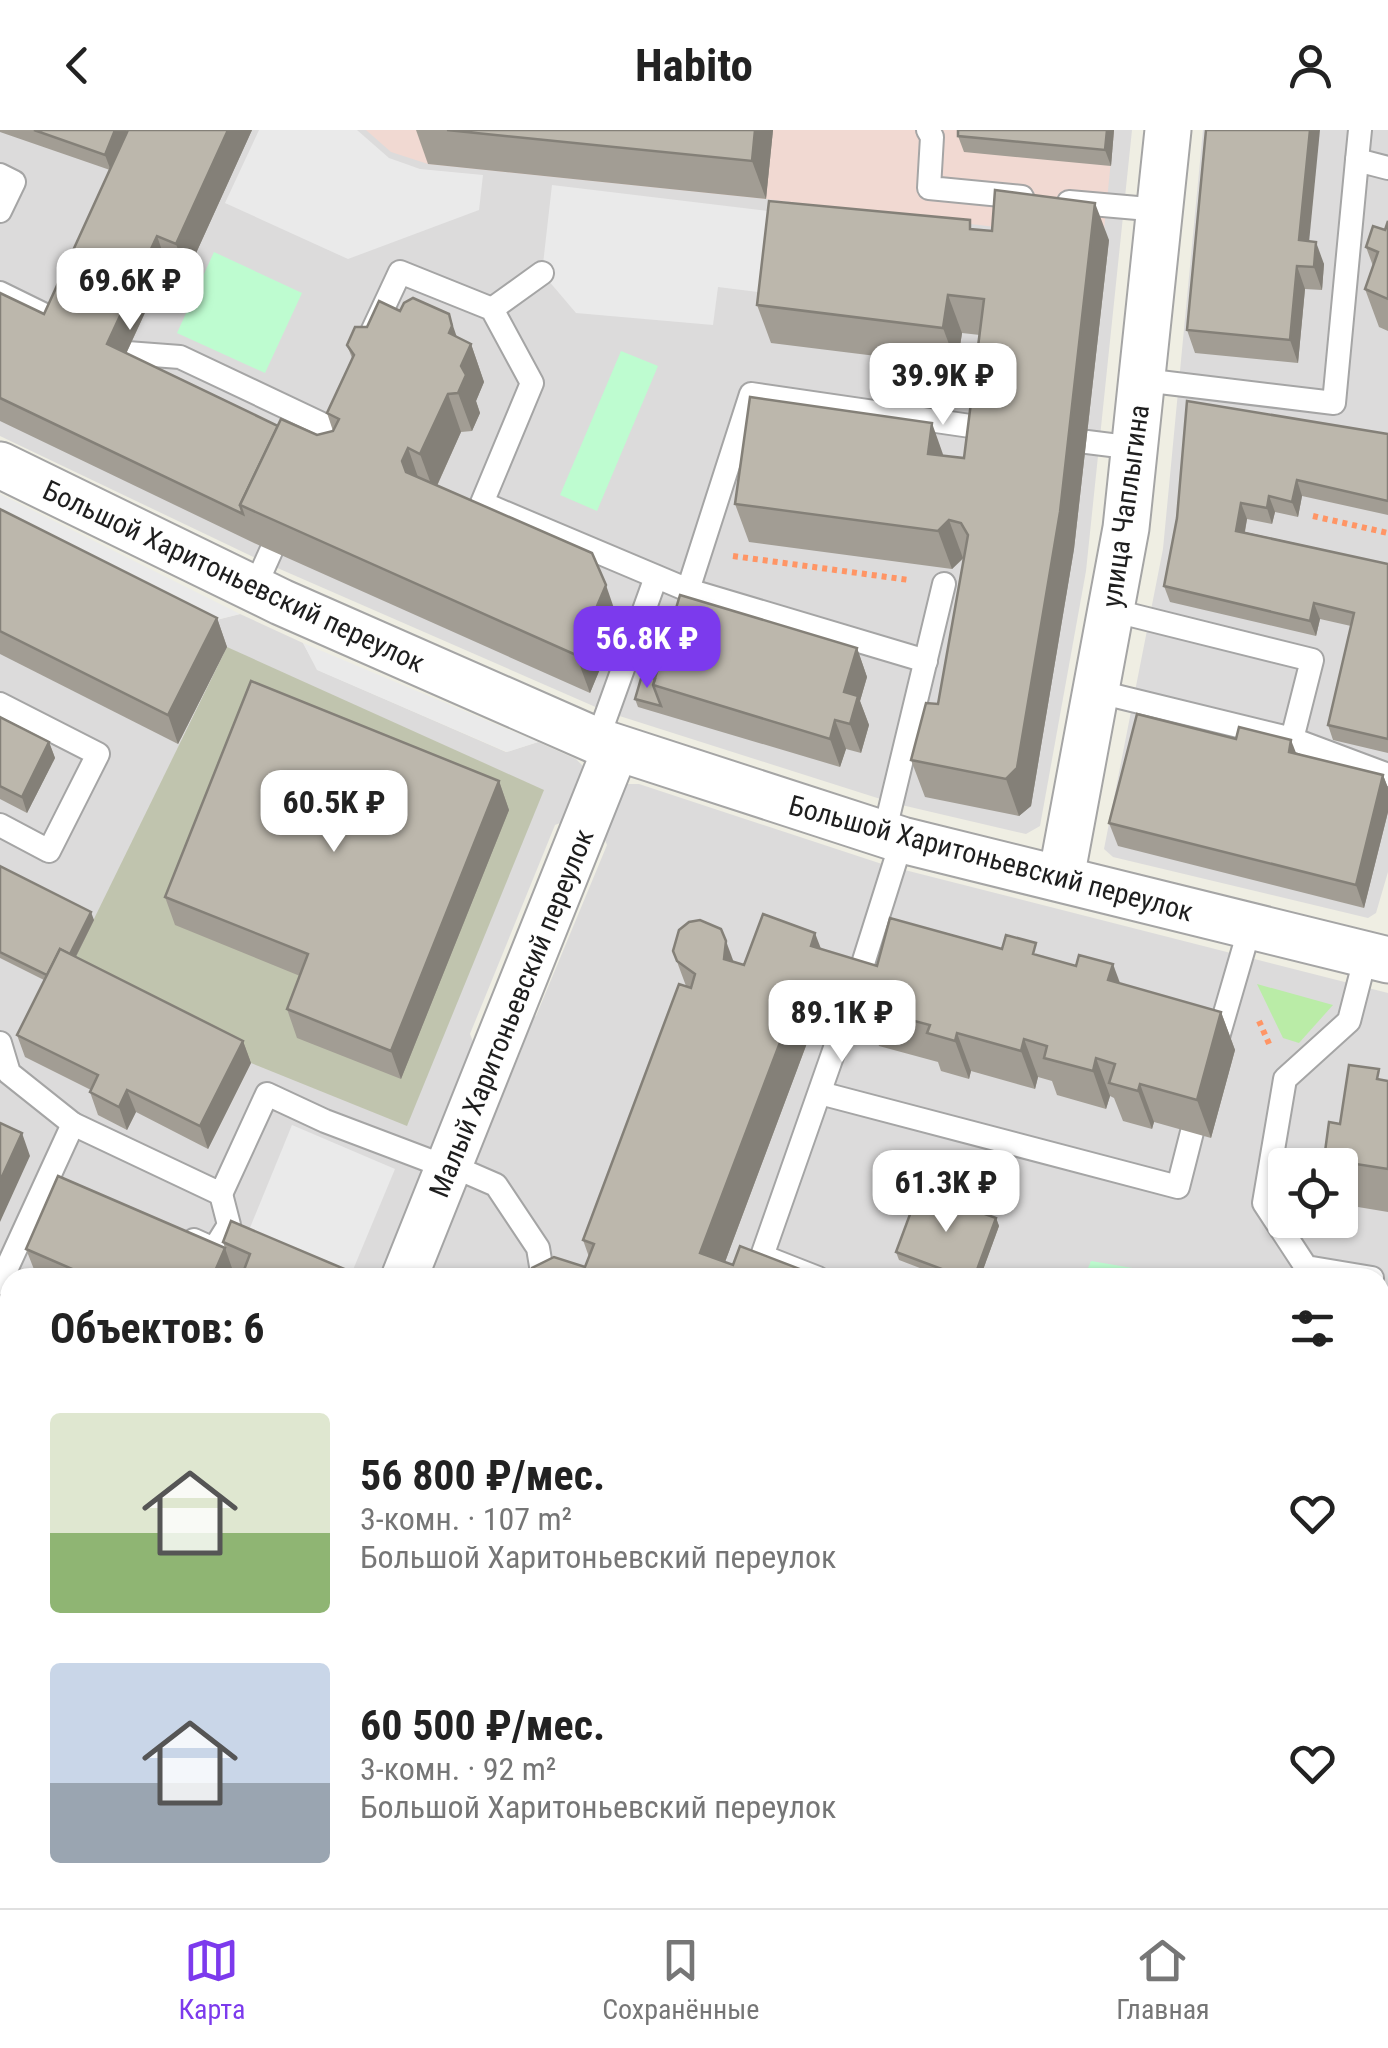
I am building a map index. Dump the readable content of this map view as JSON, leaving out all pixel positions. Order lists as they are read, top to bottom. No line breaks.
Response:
{"streets":{"street":["улица Чаплыгина","Большой Харитоньевский переулок","Малый Харитоньевский переулок"]},"crossings":[["улица Чаплыгина","Большой Харитоньевский переулок"],["Большой Харитоньевский переулок","Малый Харитоньевский переулок"]],"page":{"header":"Habito","price":["69.6K ₽","39.9K ₽","56.8K ₽","60.5K ₽","89.1K ₽","61.3K ₽"],"heading":"Объектов: 6","list":[{"name":"56 800 ₽/мес.","note":"3-комн. · 107 m² · Большой Харитоньевский переулок"},{"name":"60 500 ₽/мес.","note":"3-комн. · 92 m² · Большой Харитоньевский переулок"}],"tabs":["Карта","Сохранённые","Главная"]}}
